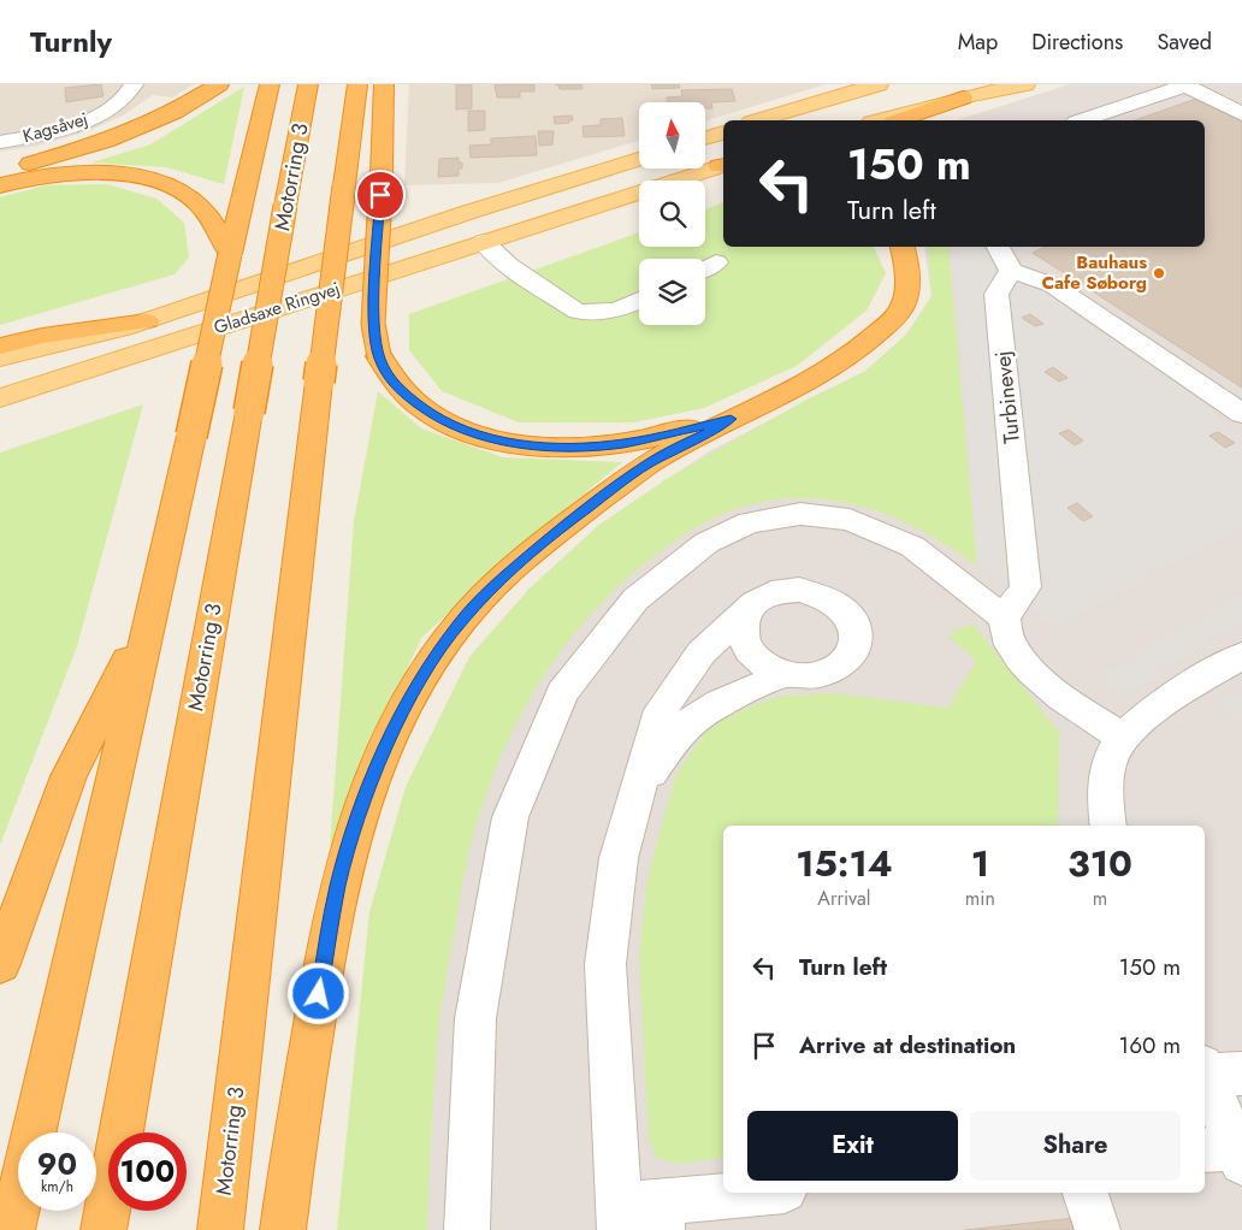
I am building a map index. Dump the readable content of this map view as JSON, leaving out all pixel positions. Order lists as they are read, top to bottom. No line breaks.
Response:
{"streets":{"highway":["Motorring 3"],"main road":["Gladsaxe Ringvej"],"street":["Kagsåvej","Turbinevej"]},"places":["Bauhaus Cafe Søborg"],"north":"top","page":{"header":"Turnly","nav":["Map","Directions","Saved"],"turn":["150 m","Turn left"],"eta":["15:14","Arrival","1","min","310","m"],"list":[{"name":"Turn left","value":"150 m"},{"name":"Arrive at destination","value":"160 m"}],"buttons":["Exit","Share"],"speed":"90 km/h","limit":"100"}}
